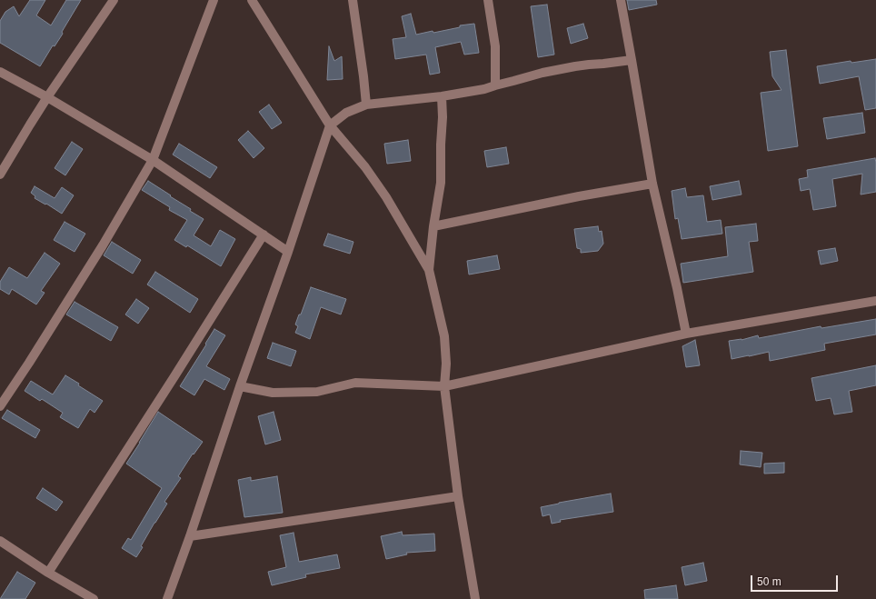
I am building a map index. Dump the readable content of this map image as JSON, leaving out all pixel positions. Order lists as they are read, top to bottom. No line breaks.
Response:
{"scale_bar":"50 m"}
